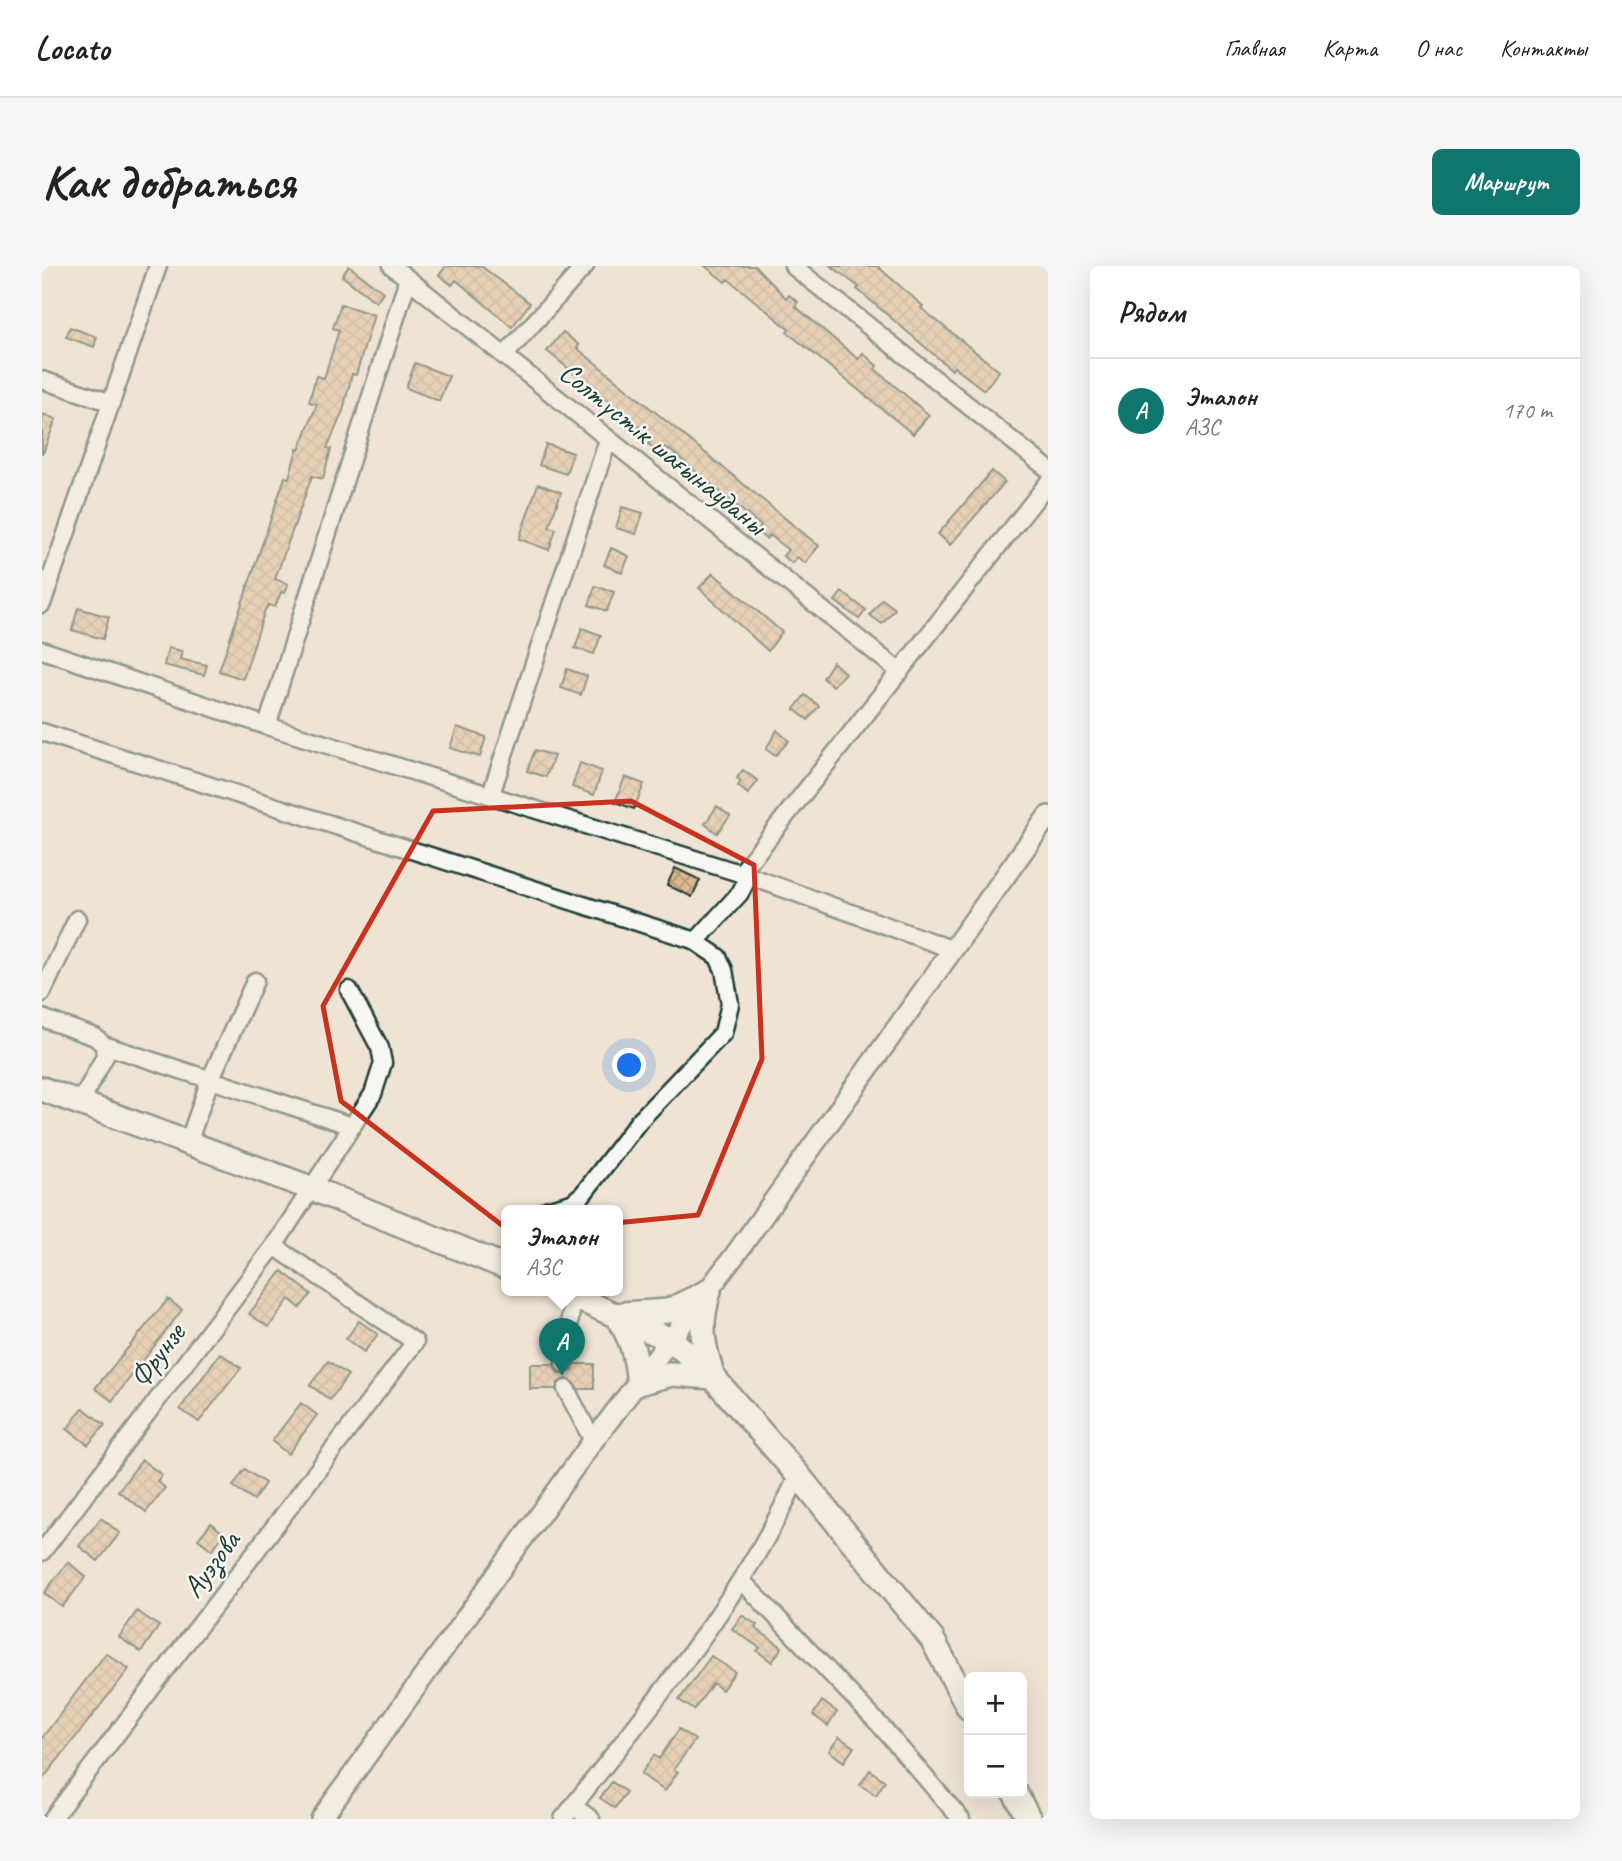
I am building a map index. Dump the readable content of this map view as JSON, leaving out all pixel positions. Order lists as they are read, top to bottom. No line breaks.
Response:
{"streets":{"street":["Солтүстік шағынауданы","Фрунзе","Ауэзова"]},"crossings":[["Фрунзе","Ауэзова"]],"page":{"header":"Locato","nav":["Главная","Карта","О нас","Контакты"],"buttons":"Маршрут","title":"Как добраться","heading":"Рядом","list":[{"mark":"A","name":"Эталон","note":"АЗС","value":"170 m"}],"popup":["Эталон","АЗС"],"pins":"A","map_buttons":["+","−"]}}
